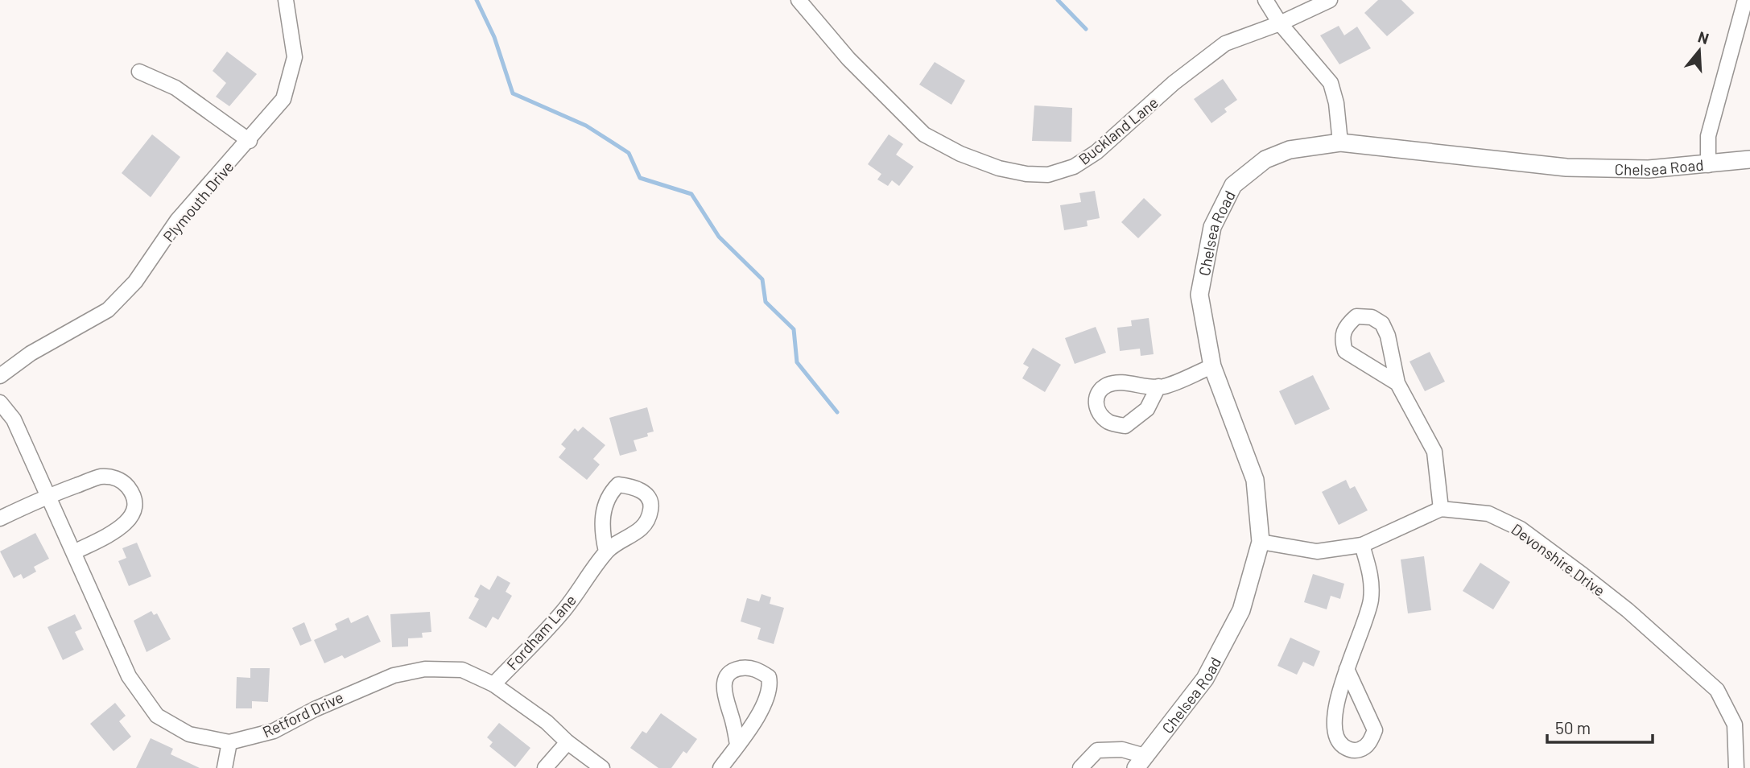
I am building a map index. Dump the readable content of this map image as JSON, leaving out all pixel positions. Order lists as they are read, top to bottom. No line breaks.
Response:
{"streets":{"street":["Buckland Lane","Chelsea Road","Plymouth Drive","Devonshire Drive","Fordham Lane","Retford Drive"]},"crossings":[["Fordham Lane","Retford Drive"]],"scale_bar":"50 m","north":"top"}
